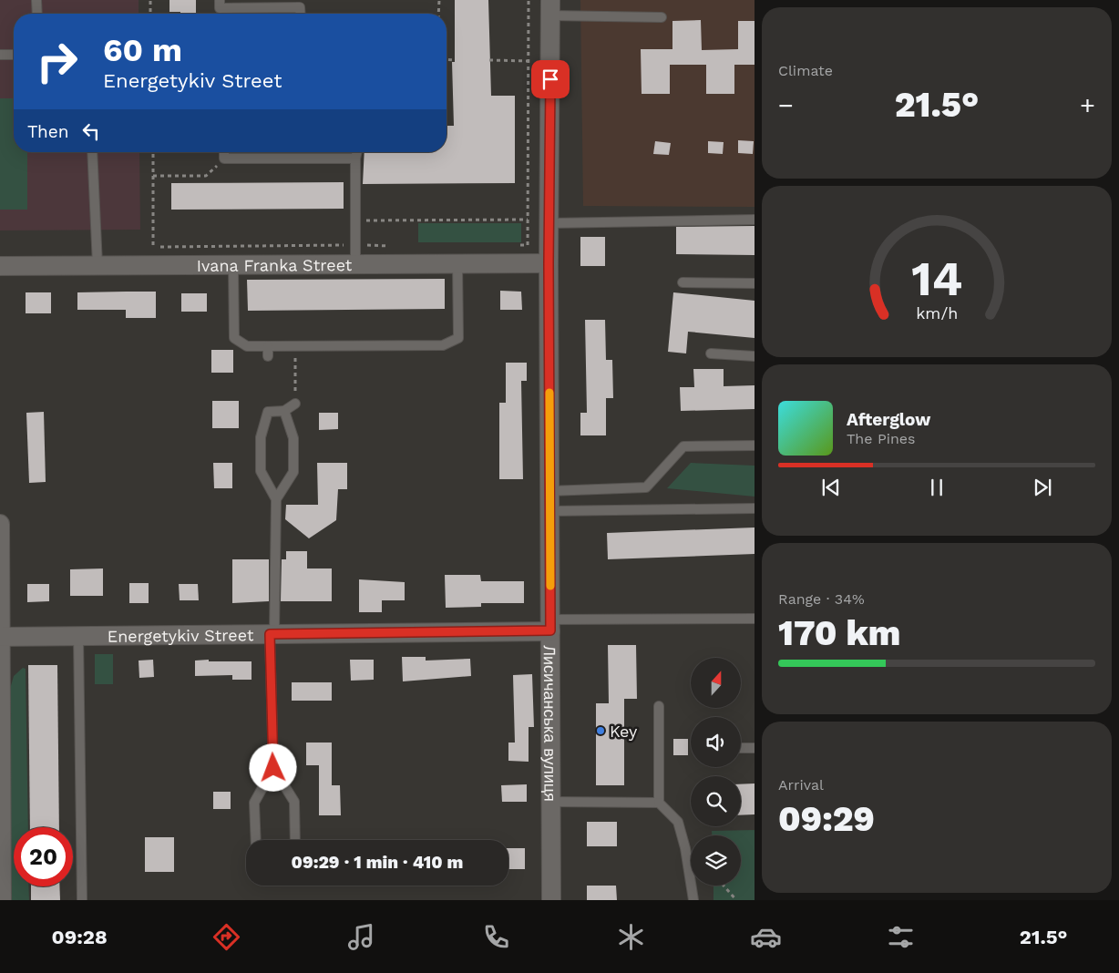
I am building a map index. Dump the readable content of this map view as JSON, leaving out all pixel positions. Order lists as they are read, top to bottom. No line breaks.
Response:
{"streets":{"street":["Ivana Franka Street","Energetykiv Street","Лисичанська вулиця"]},"crossings":[["Ivana Franka Street","Лисичанська вулиця"],["Energetykiv Street","Лисичанська вулиця"]],"places":["Key"],"north":"top","page":{"tile":["Climate",["Range · 34%","170 km"],["Arrival","09:29"]],"turn":["60 m","Energetykiv Street"],"heat":["−","21.5°","+"],"then":"Then","song":["Afterglow","The Pines"],"limit":"20","trip":"09:29 · 1 min · 410 m","tabs":["09:28","21.5°"],"gauge":["14","km/h"]}}
